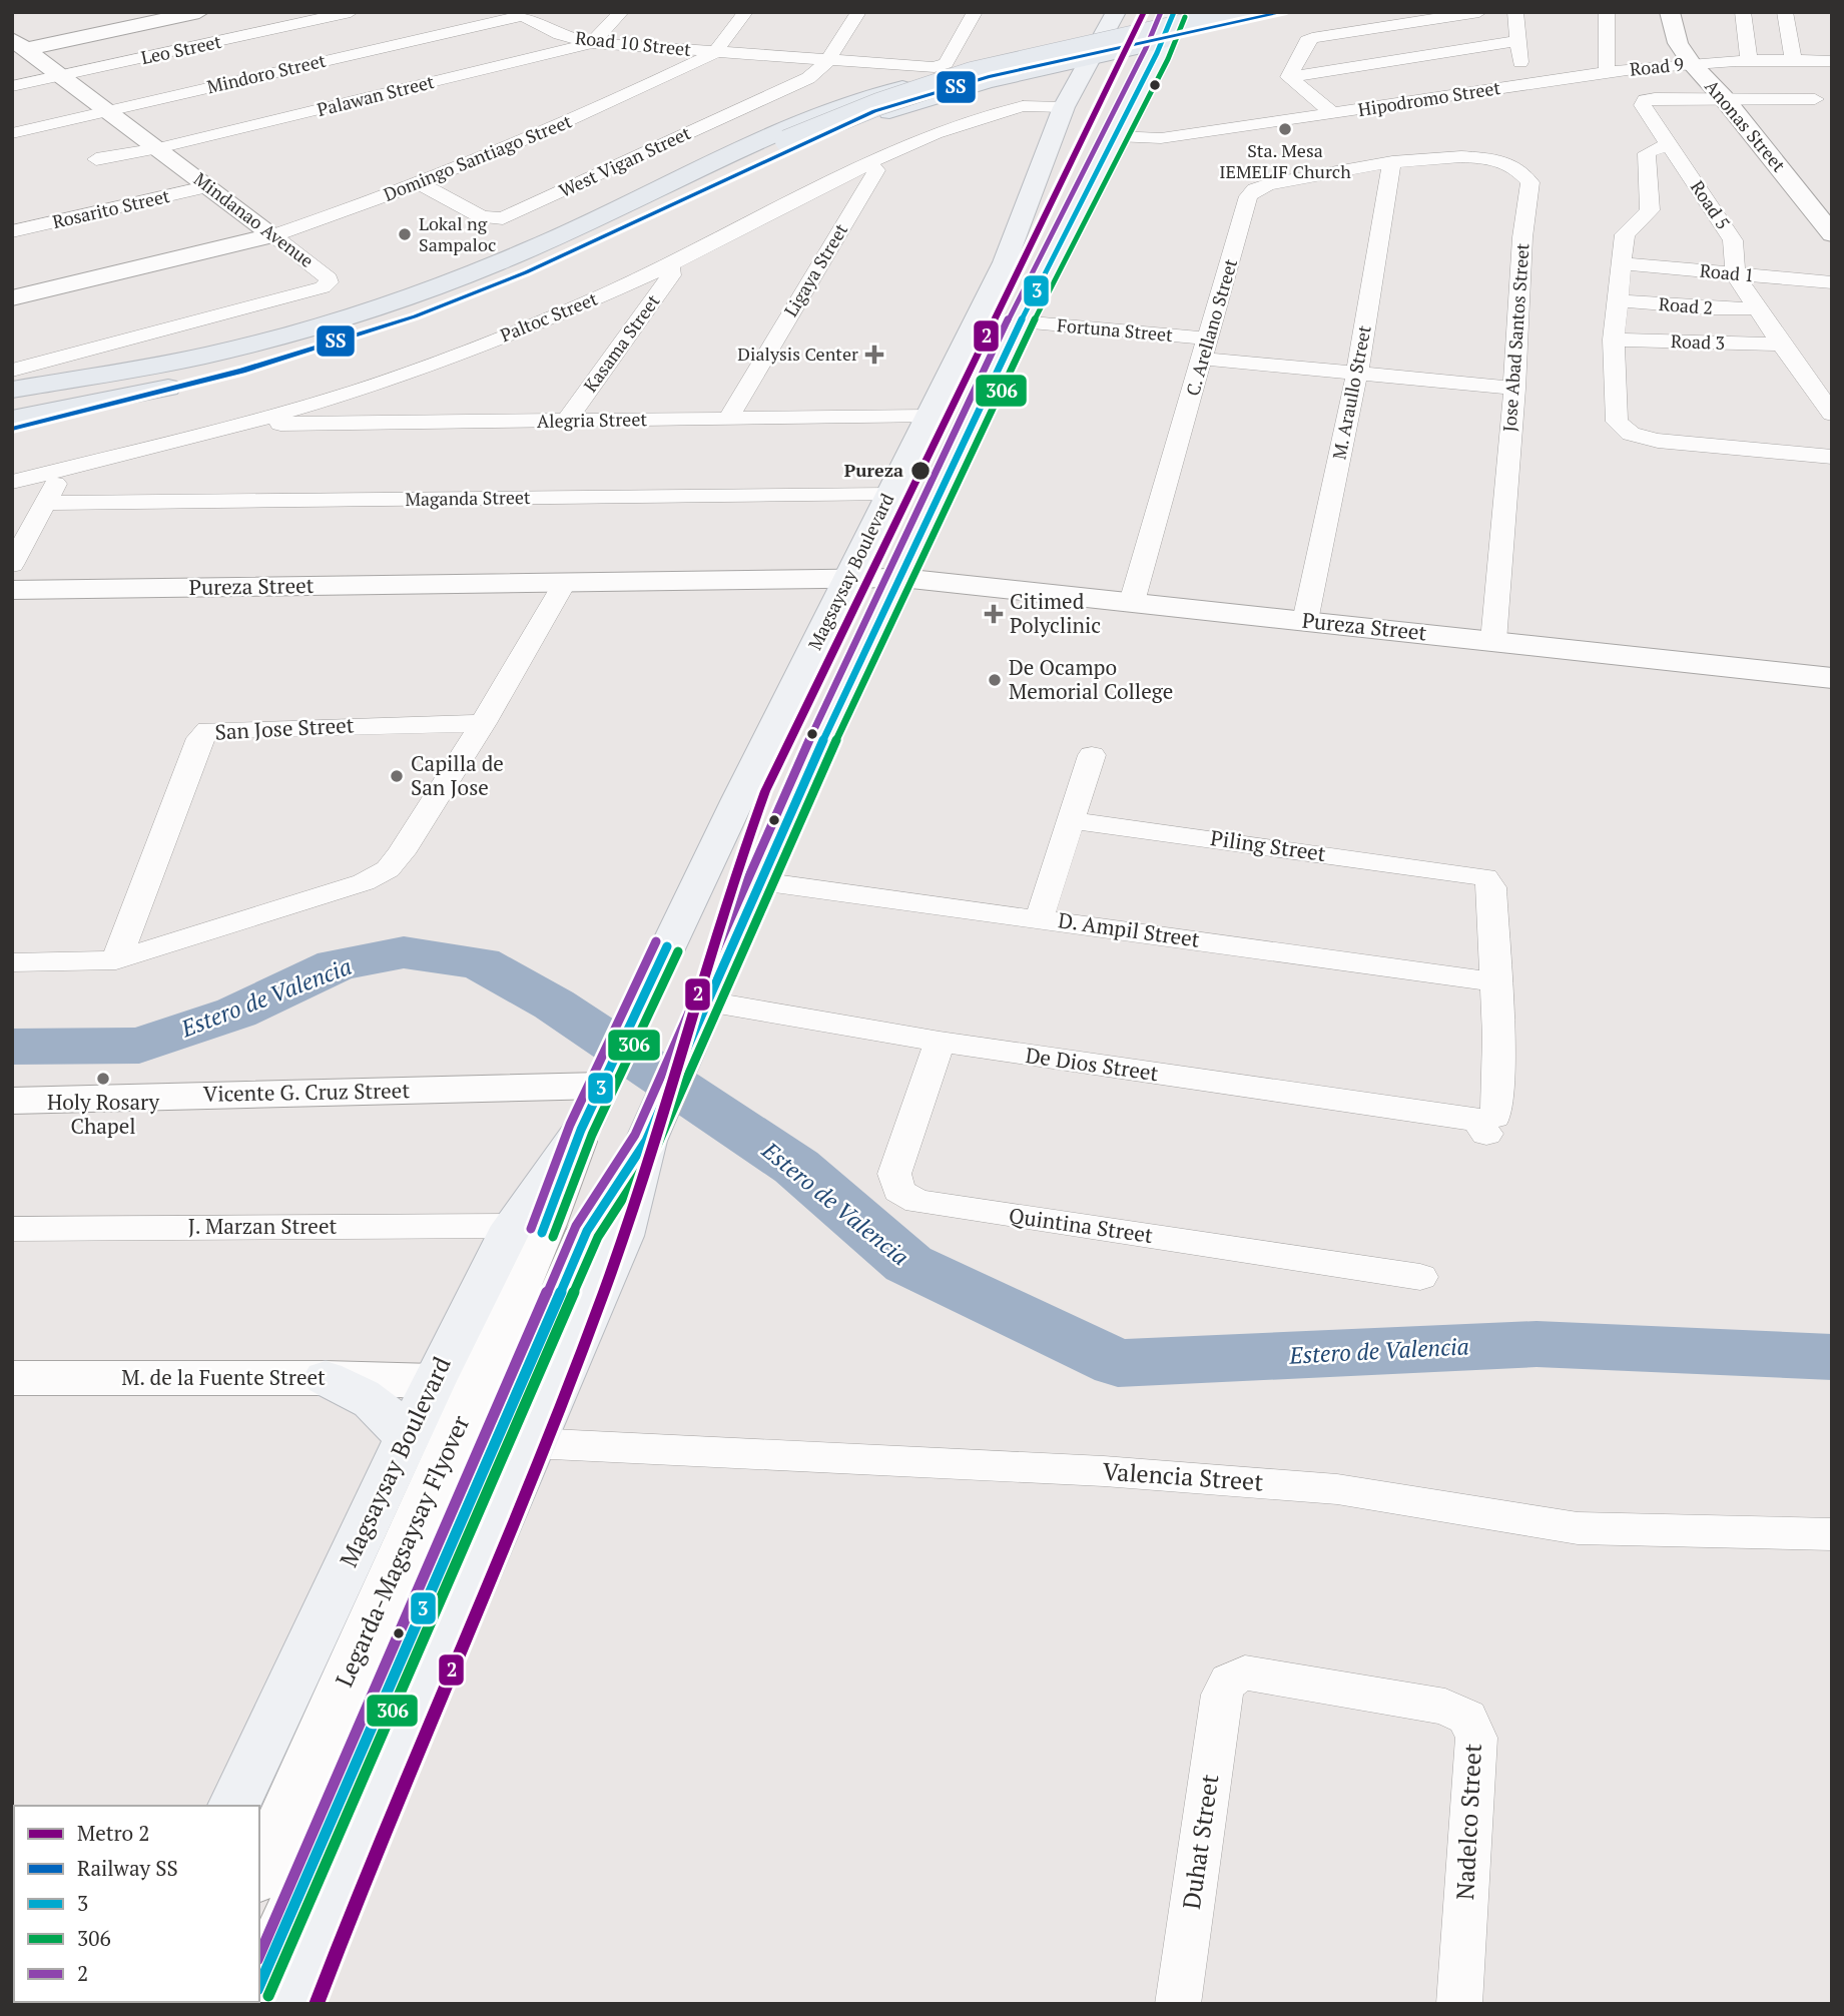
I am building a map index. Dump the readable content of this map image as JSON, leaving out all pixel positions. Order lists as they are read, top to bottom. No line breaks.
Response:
{"streets":{"main road":["Magsaysay Boulevard"],"street":["Road 10 Street","Leo Street","Road 9","Mindoro Street","Palawan Street","Hipodromo Street","Anonas Street","Domingo Santiago Street","West Vigan Street","Road 5","Rosarito Street","Mindanao Avenue","Ligaya Street","Road 1","Road 2","Paltoc Street","C. Arellano Street","Fortuna Street","Jose Abad Santos Street","Road 3","Kasama Street","M. Araullo Street","Alegria Street","Maganda Street","Pureza Street","San Jose Street","Piling Street","D. Ampil Street","De Dios Street","Vicente G. Cruz Street","Quintina Street","J. Marzan Street","M. de la Fuente Street","Valencia Street","Legarda-Magsaysay Flyover","Nadelco Street","Duhat Street"]},"crossings":[["Road 10 Street","Mindoro Street"],["Road 10 Street","Palawan Street"],["Road 10 Street","Domingo Santiago Street"],["Leo Street","Mindanao Avenue"],["Road 9","Hipodromo Street"],["Road 9","Anonas Street"],["Mindoro Street","Mindanao Avenue"],["Palawan Street","Mindanao Avenue"],["Hipodromo Street","Magsaysay Boulevard"],["Anonas Street","Road 5"],["Domingo Santiago Street","West Vigan Street"],["Domingo Santiago Street","Mindanao Avenue"],["Road 5","Road 1"],["Rosarito Street","Mindanao Avenue"],["Ligaya Street","Paltoc Street"],["Ligaya Street","Alegria Street"],["Paltoc Street","Kasama Street"],["Paltoc Street","Alegria Street"],["Paltoc Street","Magsaysay Boulevard"],["C. Arellano Street","Fortuna Street"],["C. Arellano Street","Jose Abad Santos Street"],["C. Arellano Street","M. Araullo Street"],["C. Arellano Street","Pureza Street"],["Fortuna Street","Jose Abad Santos Street"],["Fortuna Street","M. Araullo Street"],["Fortuna Street","Magsaysay Boulevard"],["Jose Abad Santos Street","M. Araullo Street"],["Jose Abad Santos Street","Pureza Street"],["Kasama Street","Alegria Street"],["M. Araullo Street","Pureza Street"],["Alegria Street","Magsaysay Boulevard"],["Maganda Street","Magsaysay Boulevard"],["Magsaysay Boulevard","Pureza Street"],["Magsaysay Boulevard","D. Ampil Street"],["Magsaysay Boulevard","De Dios Street"],["Magsaysay Boulevard","Vicente G. Cruz Street"],["Magsaysay Boulevard","J. Marzan Street"],["Magsaysay Boulevard","M. de la Fuente Street"],["Magsaysay Boulevard","Valencia Street"],["Magsaysay Boulevard","Legarda-Magsaysay Flyover"],["Piling Street","D. Ampil Street"],["Piling Street","De Dios Street"],["D. Ampil Street","De Dios Street"],["De Dios Street","Quintina Street"],["J. Marzan Street","Legarda-Magsaysay Flyover"],["Nadelco Street","Duhat Street"]],"water":["Estero de Valencia"],"places":{"other":["Sta. Mesa IEMELIF Church","Lokal ng Sampaloc","Pureza","De Ocampo Memorial College","Capilla de San Jose","Holy Rosary Chapel"],"health":["Dialysis Center","Citimed Polyclinic"]},"lines":["metro line 2","rail line SS","transit line 3","transit line 2","transit line 306"],"legend":["Metro 2","Railway SS","3","306","2"]}
